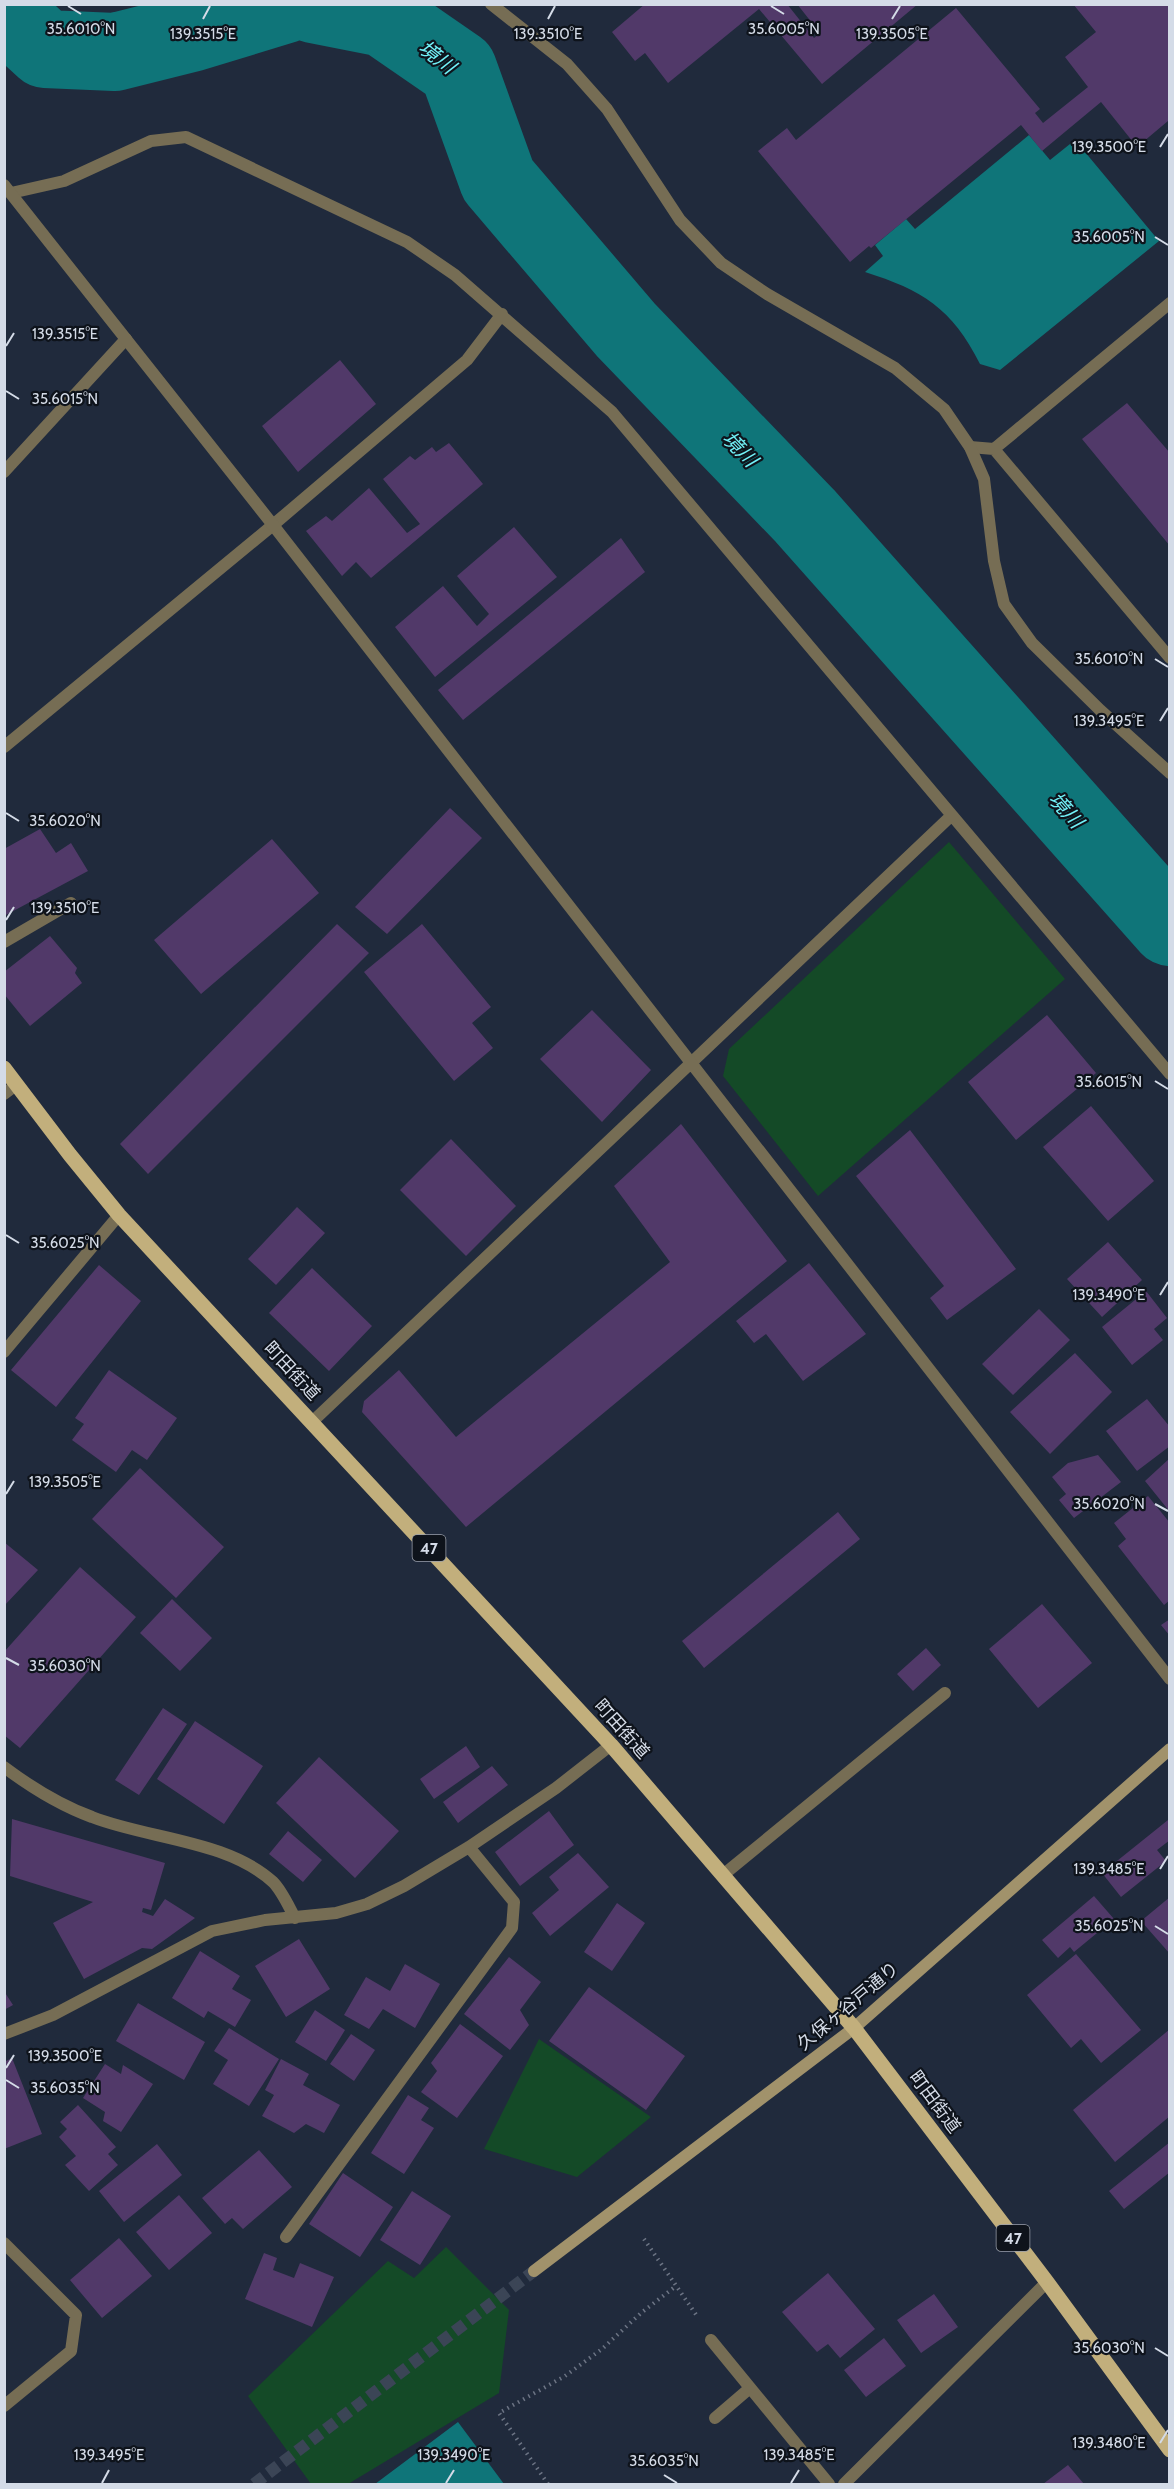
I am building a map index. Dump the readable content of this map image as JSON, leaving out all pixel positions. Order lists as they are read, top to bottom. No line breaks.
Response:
{"streets":{"main road":["町田街道","47"],"street":["久保ヶ谷戸通り"]},"crossings":[["町田街道","久保ヶ谷戸通り"]],"water":["境川"],"coordinates":["35.6010°N","35.6005°N","139.3515°E","139.3510°E","139.3505°E","139.3500°E","35.6015°N","139.3495°E","35.6020°N","35.6025°N","139.3490°E","35.6030°N","139.3485°E","35.6035°N","139.3480°E"]}
